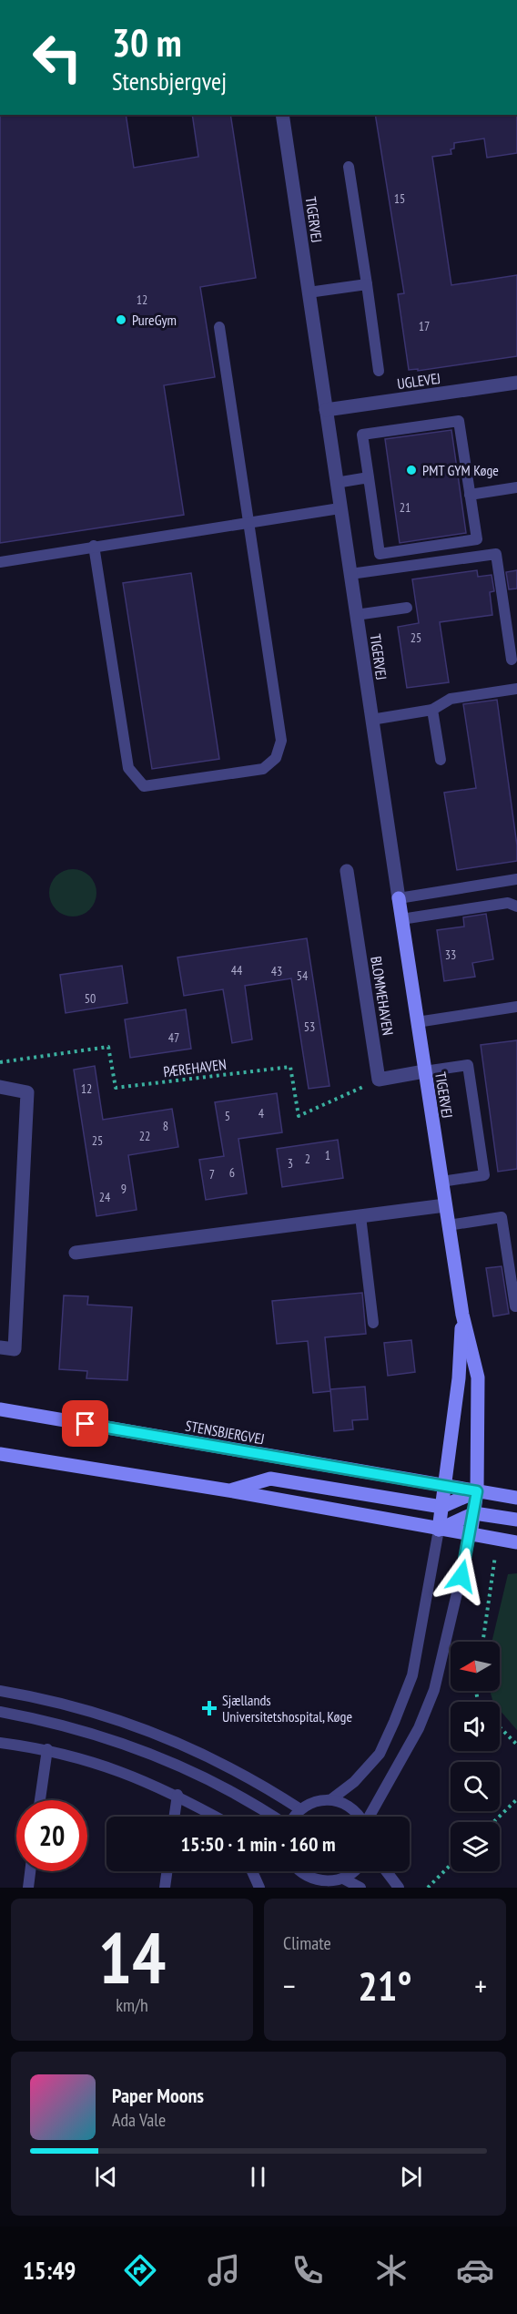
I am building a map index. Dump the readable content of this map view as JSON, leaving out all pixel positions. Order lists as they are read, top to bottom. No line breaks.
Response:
{"streets":{"street":["TIGERVEJ","UGLEVEJ","BLOMMEHAVEN","STENSBJERGVEJ"],"path":["PÆREHAVEN"]},"crossings":[["TIGERVEJ","UGLEVEJ"],["TIGERVEJ","STENSBJERGVEJ"],["BLOMMEHAVEN","PÆREHAVEN"]],"places":{"other":["PureGym","PMT GYM Køge"],"health":["Sjællands Universitetshospital, Køge"]},"house_numbers":["15","12","17","21","25","33","44","43","54","50","53","47","12","4","5","8","22","25","1","2","3","6","7","9","24"],"north":"left","page":{"turn":["30 m","Stensbjergvej"],"limit":"20","trip":"15:50 · 1 min · 160 m","tile":[["14","km/h"],"Climate"],"heat":["−","21°","+"],"song":["Paper Moons","Ada Vale"],"tabs":"15:49"}}
